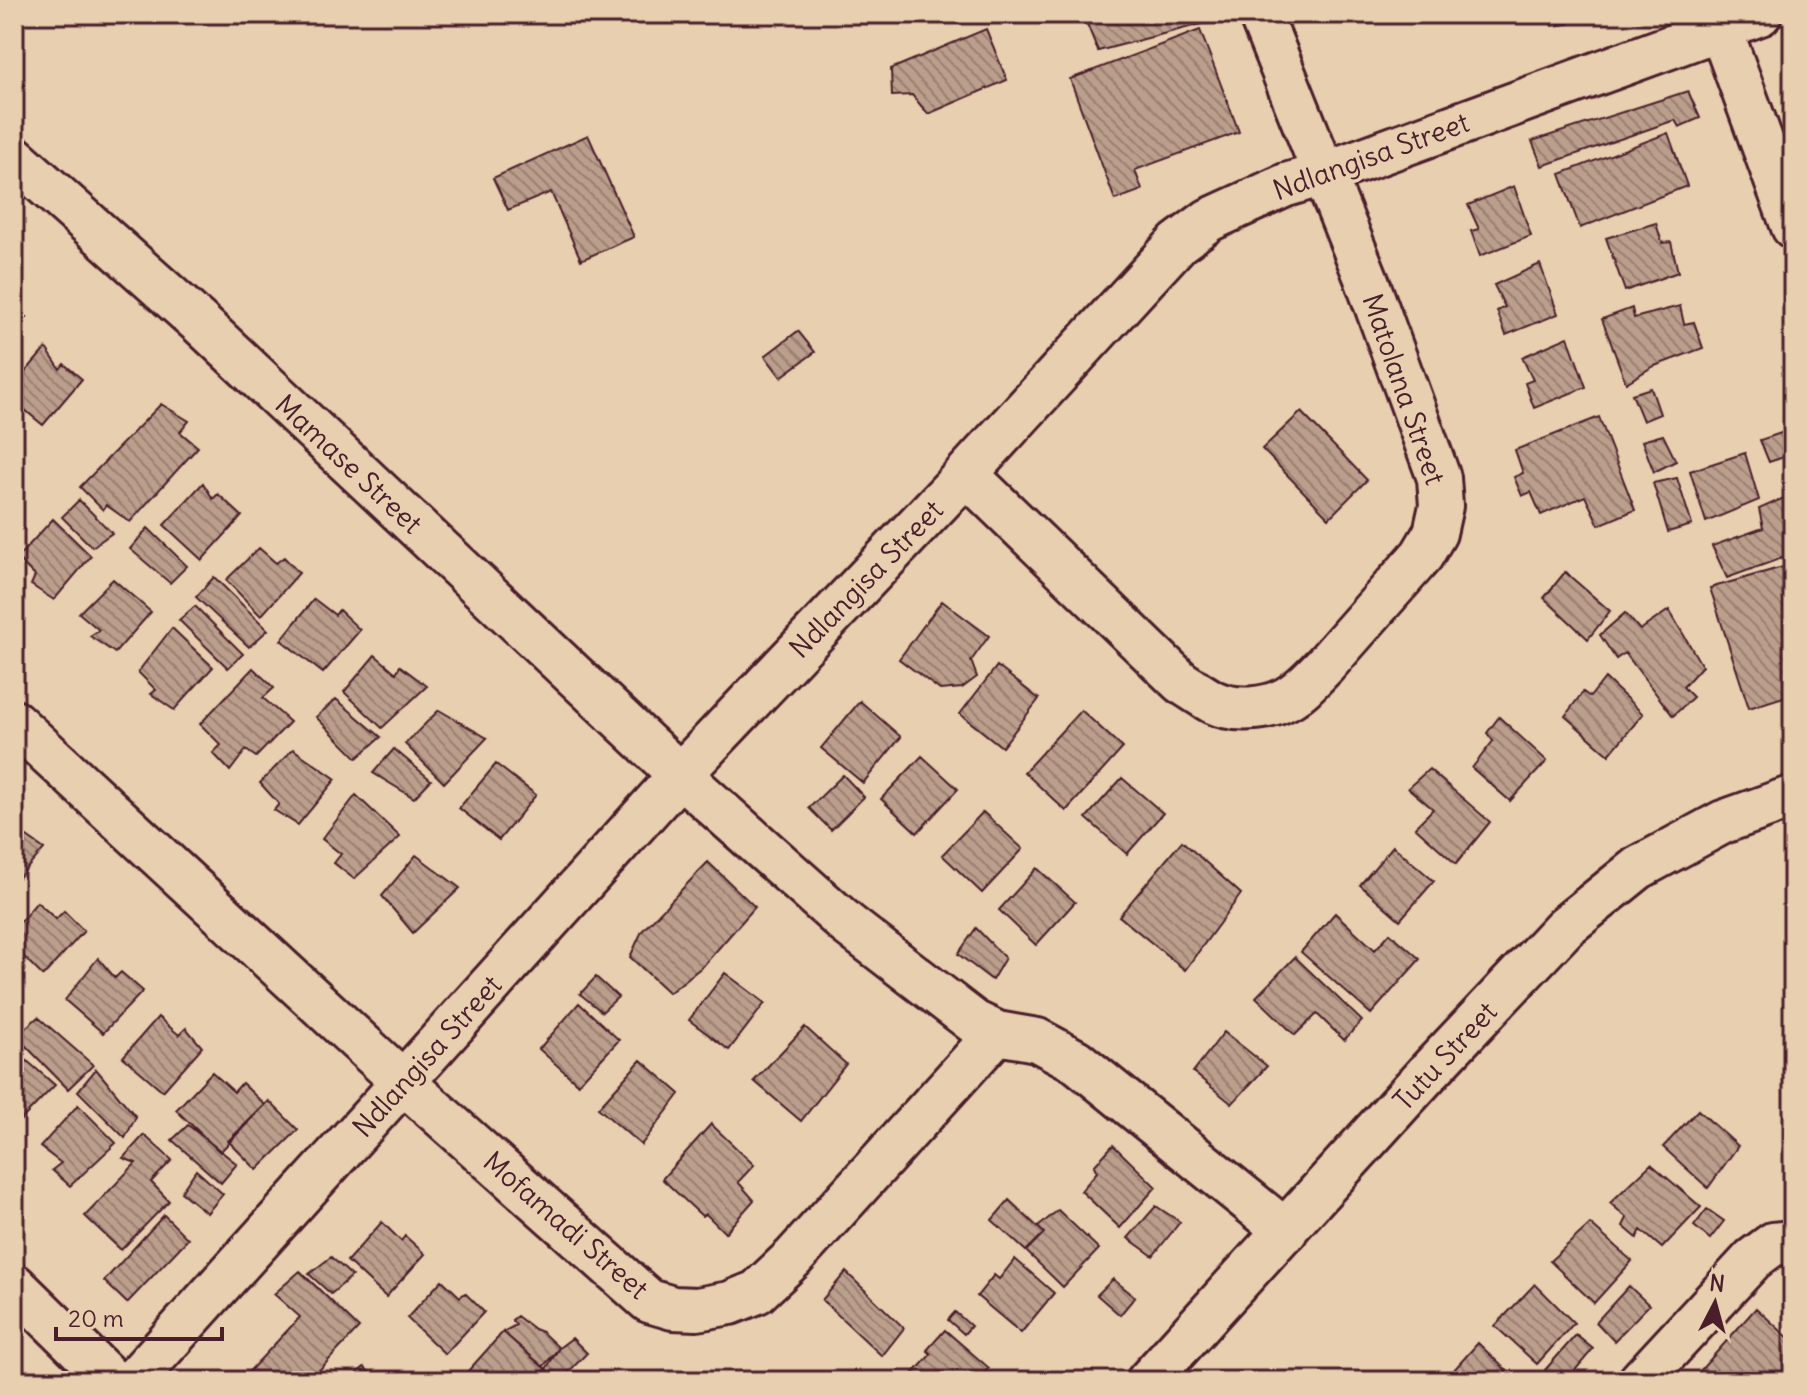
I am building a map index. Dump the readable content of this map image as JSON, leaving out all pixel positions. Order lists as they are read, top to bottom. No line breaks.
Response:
{"streets":{"street":["Ndlangisa Street","Matolana Street","Mamase Street","Tutu Street","Mofamadi Street"]},"crossings":[["Ndlangisa Street","Matolana Street"],["Ndlangisa Street","Mamase Street"],["Ndlangisa Street","Mofamadi Street"]],"scale_bar":"20 m","north":"top"}
